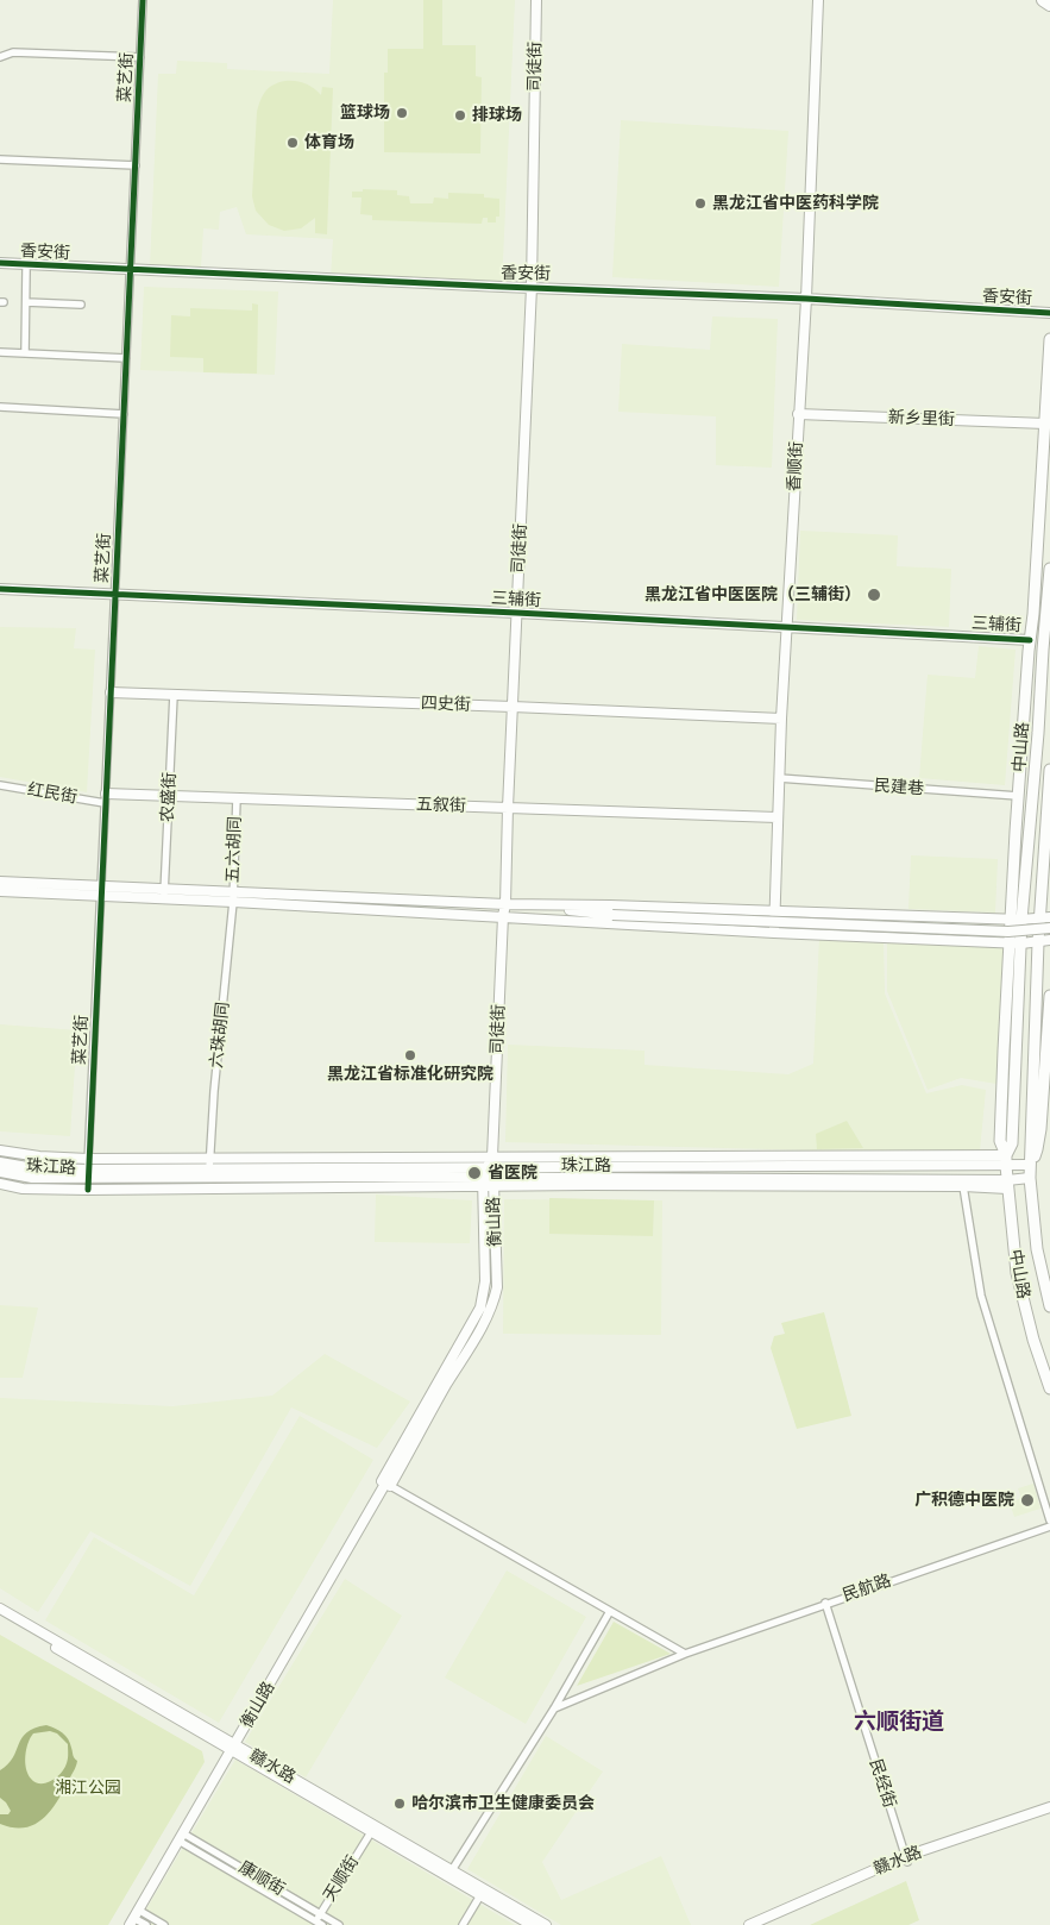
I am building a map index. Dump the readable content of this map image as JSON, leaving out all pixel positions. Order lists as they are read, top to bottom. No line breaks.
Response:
{"streets":{"main road":["司徒街","香安街","新乡里街","香顺街","三辅街","四史街","中山路","五叙街","珠江路","衡山路","赣水路"],"street":["菜艺街","民建巷","红民街","农盛街","五六胡同","六珠胡同","民航路","民经街","康顺街","天顺街"]},"crossings":[["司徒街","香安街"],["司徒街","三辅街"],["司徒街","四史街"],["司徒街","五叙街"],["司徒街","珠江路"],["司徒街","衡山路"],["菜艺街","香安街"],["菜艺街","三辅街"],["菜艺街","四史街"],["菜艺街","红民街"],["菜艺街","五叙街"],["菜艺街","珠江路"],["香安街","香顺街"],["新乡里街","香顺街"],["新乡里街","中山路"],["香顺街","三辅街"],["香顺街","四史街"],["香顺街","民建巷"],["香顺街","五叙街"],["三辅街","中山路"],["四史街","农盛街"],["中山路","民建巷"],["中山路","珠江路"],["红民街","五叙街"],["农盛街","五叙街"],["五叙街","五六胡同"],["五六胡同","六珠胡同"],["六珠胡同","珠江路"],["珠江路","衡山路"],["衡山路","赣水路"],["衡山路","康顺街"],["民航路","民经街"],["赣水路","民经街"],["赣水路","天顺街"],["康顺街","天顺街"]],"districts":["六顺街道"],"parks":["湘江公园"],"places":["篮球场","排球场","体育场","黑龙江省中医药科学院","黑龙江省中医医院（三辅街）","黑龙江省标准化研究院","省医院","广积德中医院","哈尔滨市卫生健康委员会"]}
